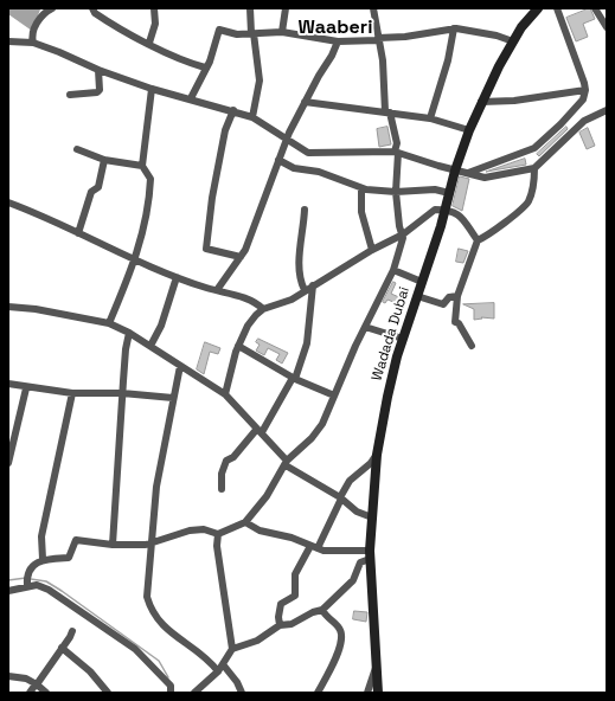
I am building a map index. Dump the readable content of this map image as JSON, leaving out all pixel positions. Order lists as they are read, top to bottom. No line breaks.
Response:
{"streets":{"street":["Wadada Dubai"]},"districts":["Waaberi"]}
